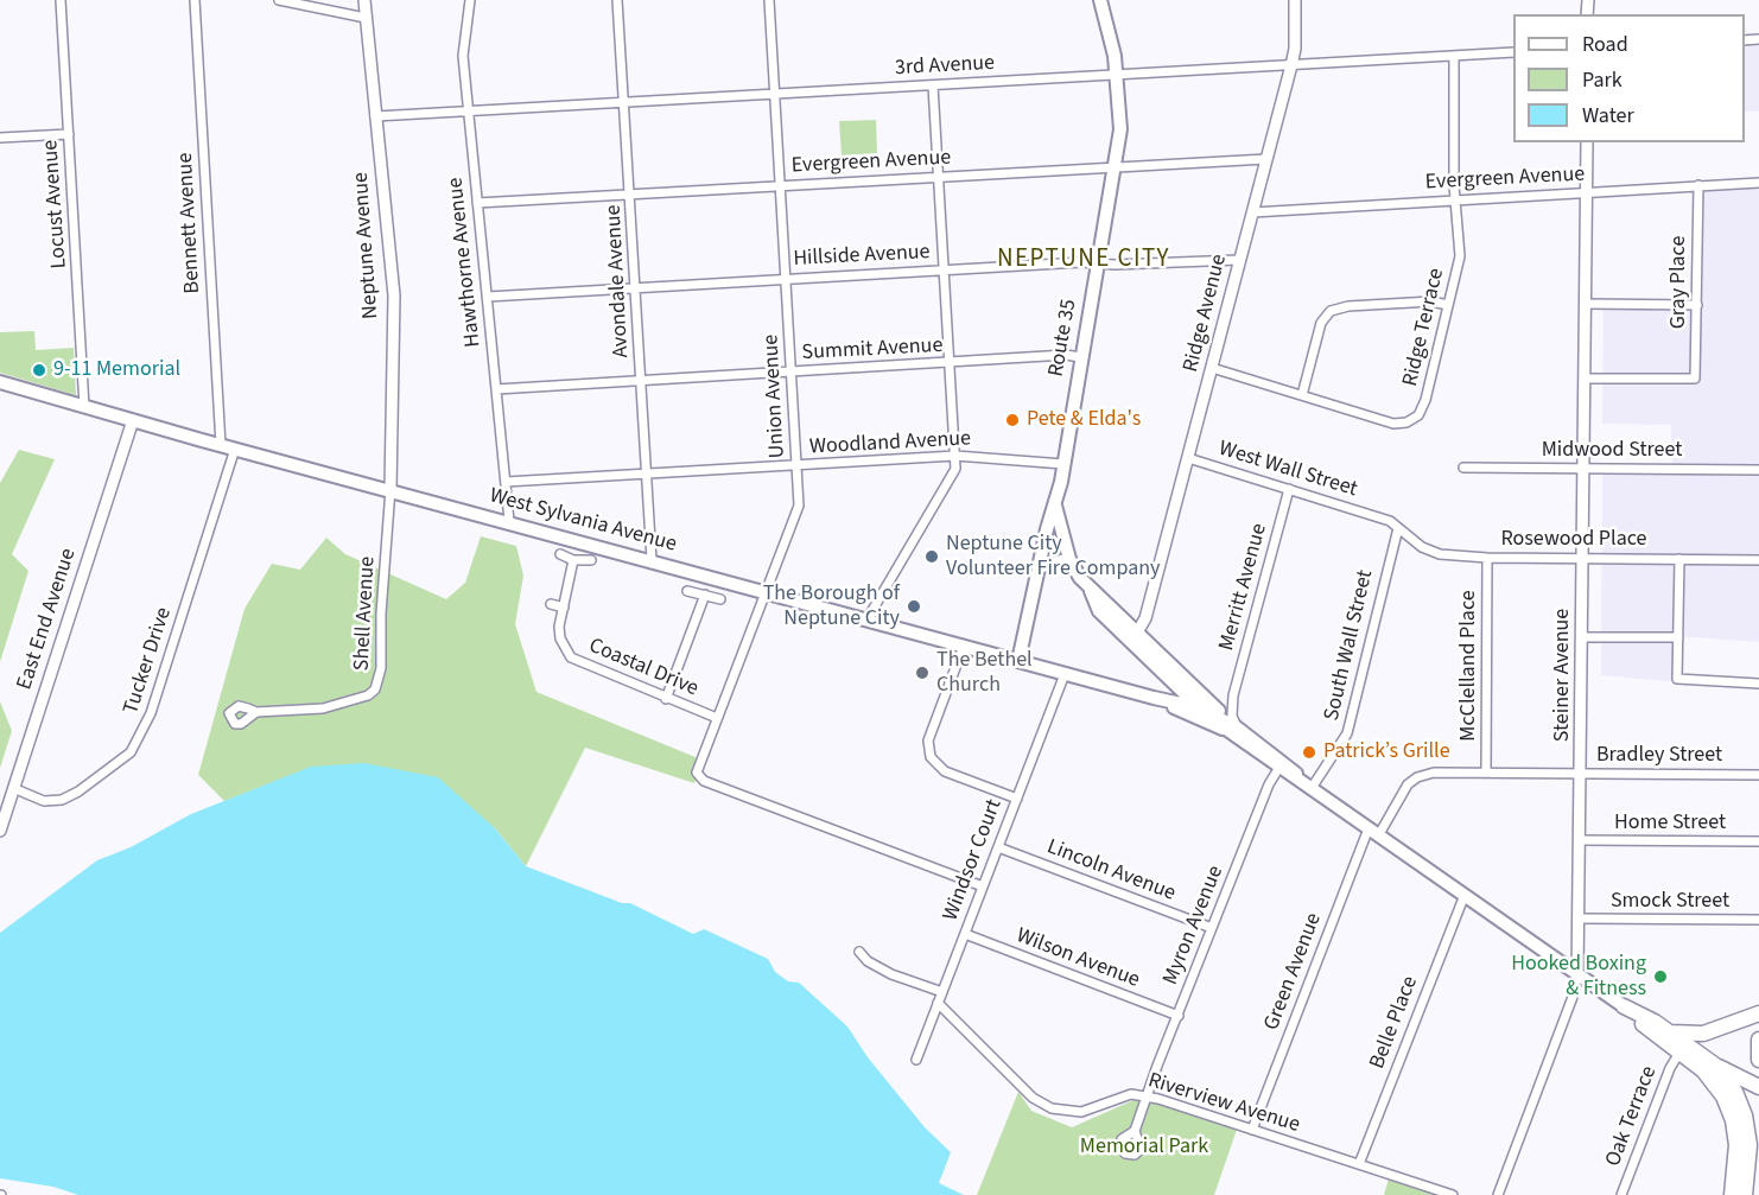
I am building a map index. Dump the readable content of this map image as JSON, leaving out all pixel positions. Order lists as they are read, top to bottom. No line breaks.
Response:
{"streets":{"main road":["Route 35","West Sylvania Avenue"],"street":["3rd Avenue","Evergreen Avenue","Locust Avenue","Bennett Avenue","Neptune Avenue","Hillside Avenue","Hawthorne Avenue","Avondale Avenue","Gray Place","Ridge Avenue","Ridge Terrace","Summit Avenue","Union Avenue","Woodland Avenue","Midwood Street","West Wall Street","Rosewood Place","Merritt Avenue","Shell Avenue","East End Avenue","South Wall Street","Tucker Drive","McClelland Place","Coastal Drive","Steiner Avenue","Bradley Street","Home Street","Windsor Court","Lincoln Avenue","Smock Street","Myron Avenue","Wilson Avenue","Green Avenue","Belle Place","Riverview Avenue","Oak Terrace"]},"crossings":[["3rd Avenue","Neptune Avenue"],["3rd Avenue","Hawthorne Avenue"],["3rd Avenue","Avondale Avenue"],["3rd Avenue","Ridge Avenue"],["3rd Avenue","Ridge Terrace"],["3rd Avenue","Route 35"],["3rd Avenue","Union Avenue"],["Evergreen Avenue","Hawthorne Avenue"],["Evergreen Avenue","Avondale Avenue"],["Evergreen Avenue","Gray Place"],["Evergreen Avenue","Ridge Avenue"],["Evergreen Avenue","Ridge Terrace"],["Evergreen Avenue","Route 35"],["Evergreen Avenue","Union Avenue"],["Evergreen Avenue","Steiner Avenue"],["Locust Avenue","West Sylvania Avenue"],["Bennett Avenue","West Sylvania Avenue"],["Neptune Avenue","West Sylvania Avenue"],["Neptune Avenue","Shell Avenue"],["Hillside Avenue","Hawthorne Avenue"],["Hillside Avenue","Avondale Avenue"],["Hillside Avenue","Ridge Avenue"],["Hillside Avenue","Route 35"],["Hillside Avenue","Union Avenue"],["Hawthorne Avenue","Summit Avenue"],["Hawthorne Avenue","Woodland Avenue"],["Hawthorne Avenue","West Sylvania Avenue"],["Avondale Avenue","Summit Avenue"],["Avondale Avenue","Woodland Avenue"],["Avondale Avenue","West Sylvania Avenue"],["Gray Place","Steiner Avenue"],["Ridge Avenue","Ridge Terrace"],["Ridge Avenue","West Wall Street"],["Route 35","Summit Avenue"],["Route 35","Woodland Avenue"],["Summit Avenue","Union Avenue"],["Union Avenue","Woodland Avenue"],["Union Avenue","West Sylvania Avenue"],["Union Avenue","Coastal Drive"],["Union Avenue","Windsor Court"],["Midwood Street","Steiner Avenue"],["West Wall Street","Rosewood Place"],["West Wall Street","Merritt Avenue"],["West Wall Street","South Wall Street"],["West Sylvania Avenue","Merritt Avenue"],["West Sylvania Avenue","Shell Avenue"],["West Sylvania Avenue","East End Avenue"],["West Sylvania Avenue","Tucker Drive"],["West Sylvania Avenue","Windsor Court"],["Rosewood Place","South Wall Street"],["Rosewood Place","McClelland Place"],["Rosewood Place","Steiner Avenue"],["East End Avenue","Tucker Drive"],["McClelland Place","Bradley Street"],["Steiner Avenue","Bradley Street"],["Steiner Avenue","Home Street"],["Steiner Avenue","Smock Street"],["Bradley Street","Green Avenue"],["Windsor Court","Lincoln Avenue"],["Windsor Court","Wilson Avenue"],["Windsor Court","Riverview Avenue"],["Lincoln Avenue","Myron Avenue"],["Myron Avenue","Wilson Avenue"],["Myron Avenue","Riverview Avenue"],["Green Avenue","Riverview Avenue"],["Belle Place","Riverview Avenue"]],"districts":["NEPTUNE CITY"],"parks":["Memorial Park"],"places":["9-11 Memorial","Pete & Elda's","Neptune City Volunteer Fire Company","The Borough of Neptune City","The Bethel Church","Patrick’s Grille","Hooked Boxing & Fitness"],"legend":["Road","Park","Water"]}
